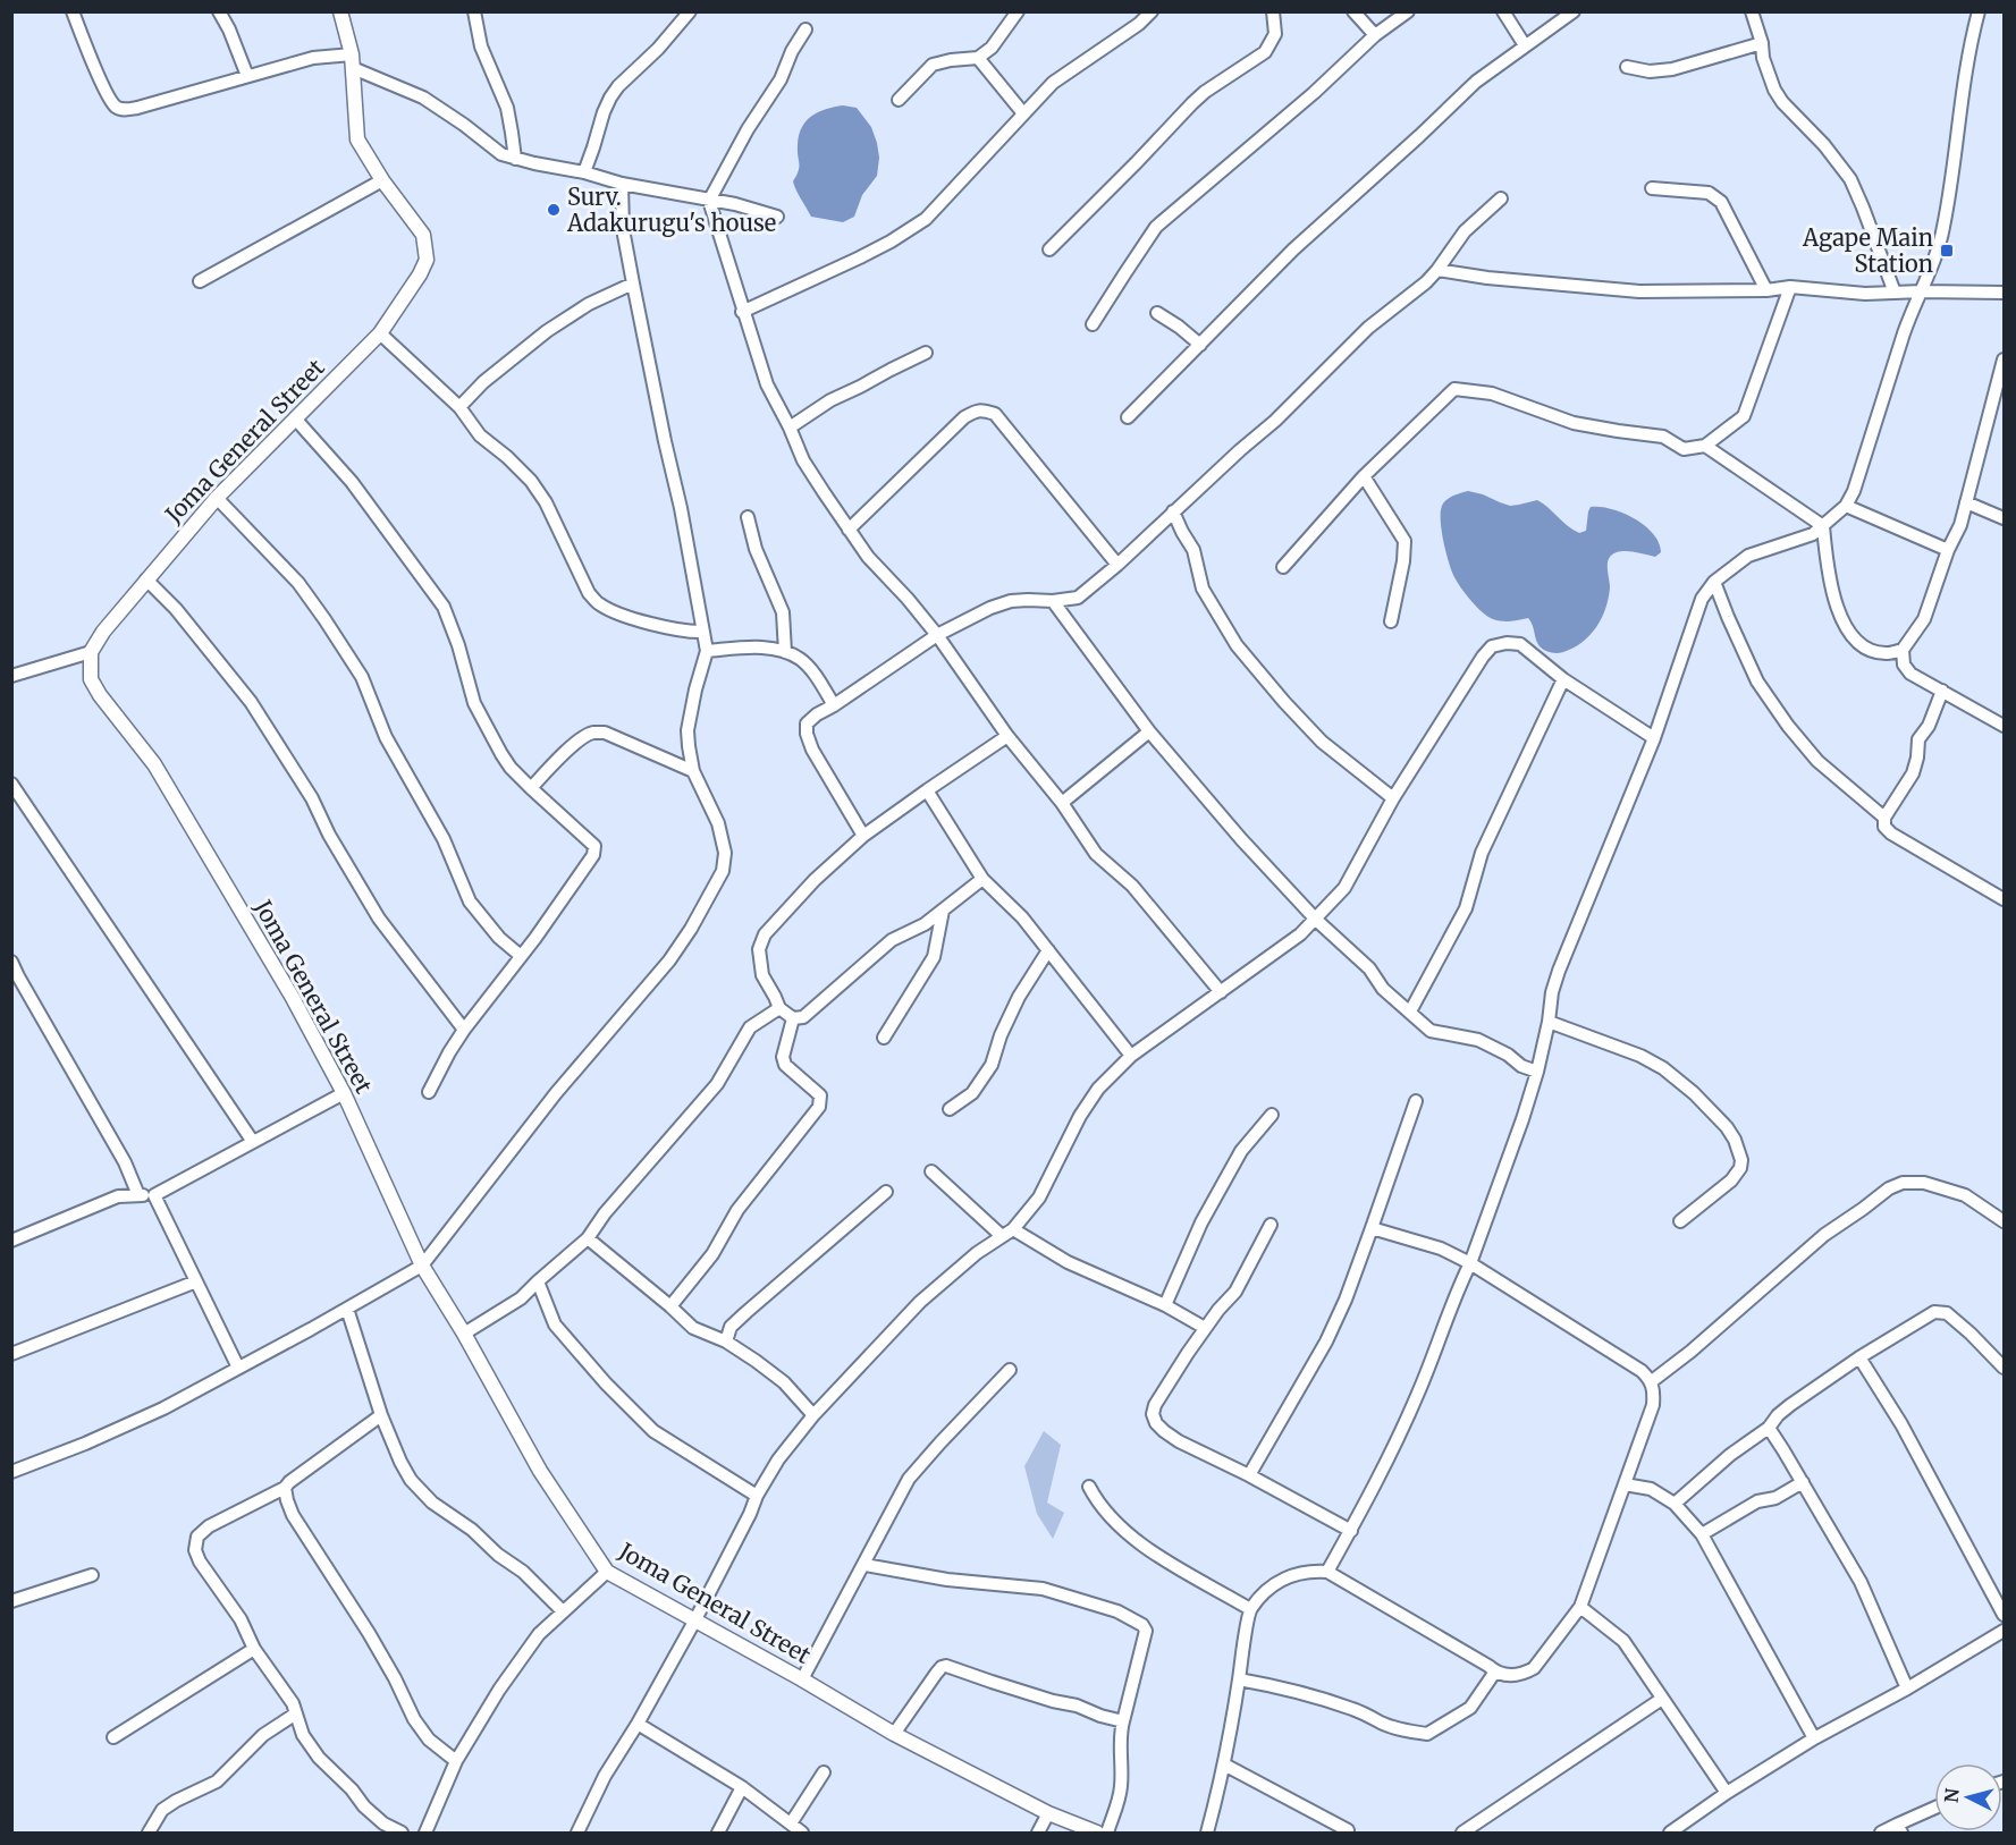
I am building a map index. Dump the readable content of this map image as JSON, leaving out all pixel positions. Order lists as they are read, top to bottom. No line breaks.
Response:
{"streets":{"street":["Joma General Street"]},"places":{"other":["Surv. Adakurugu's house"],"transit":["Agape Main Station"]},"north":"left"}
